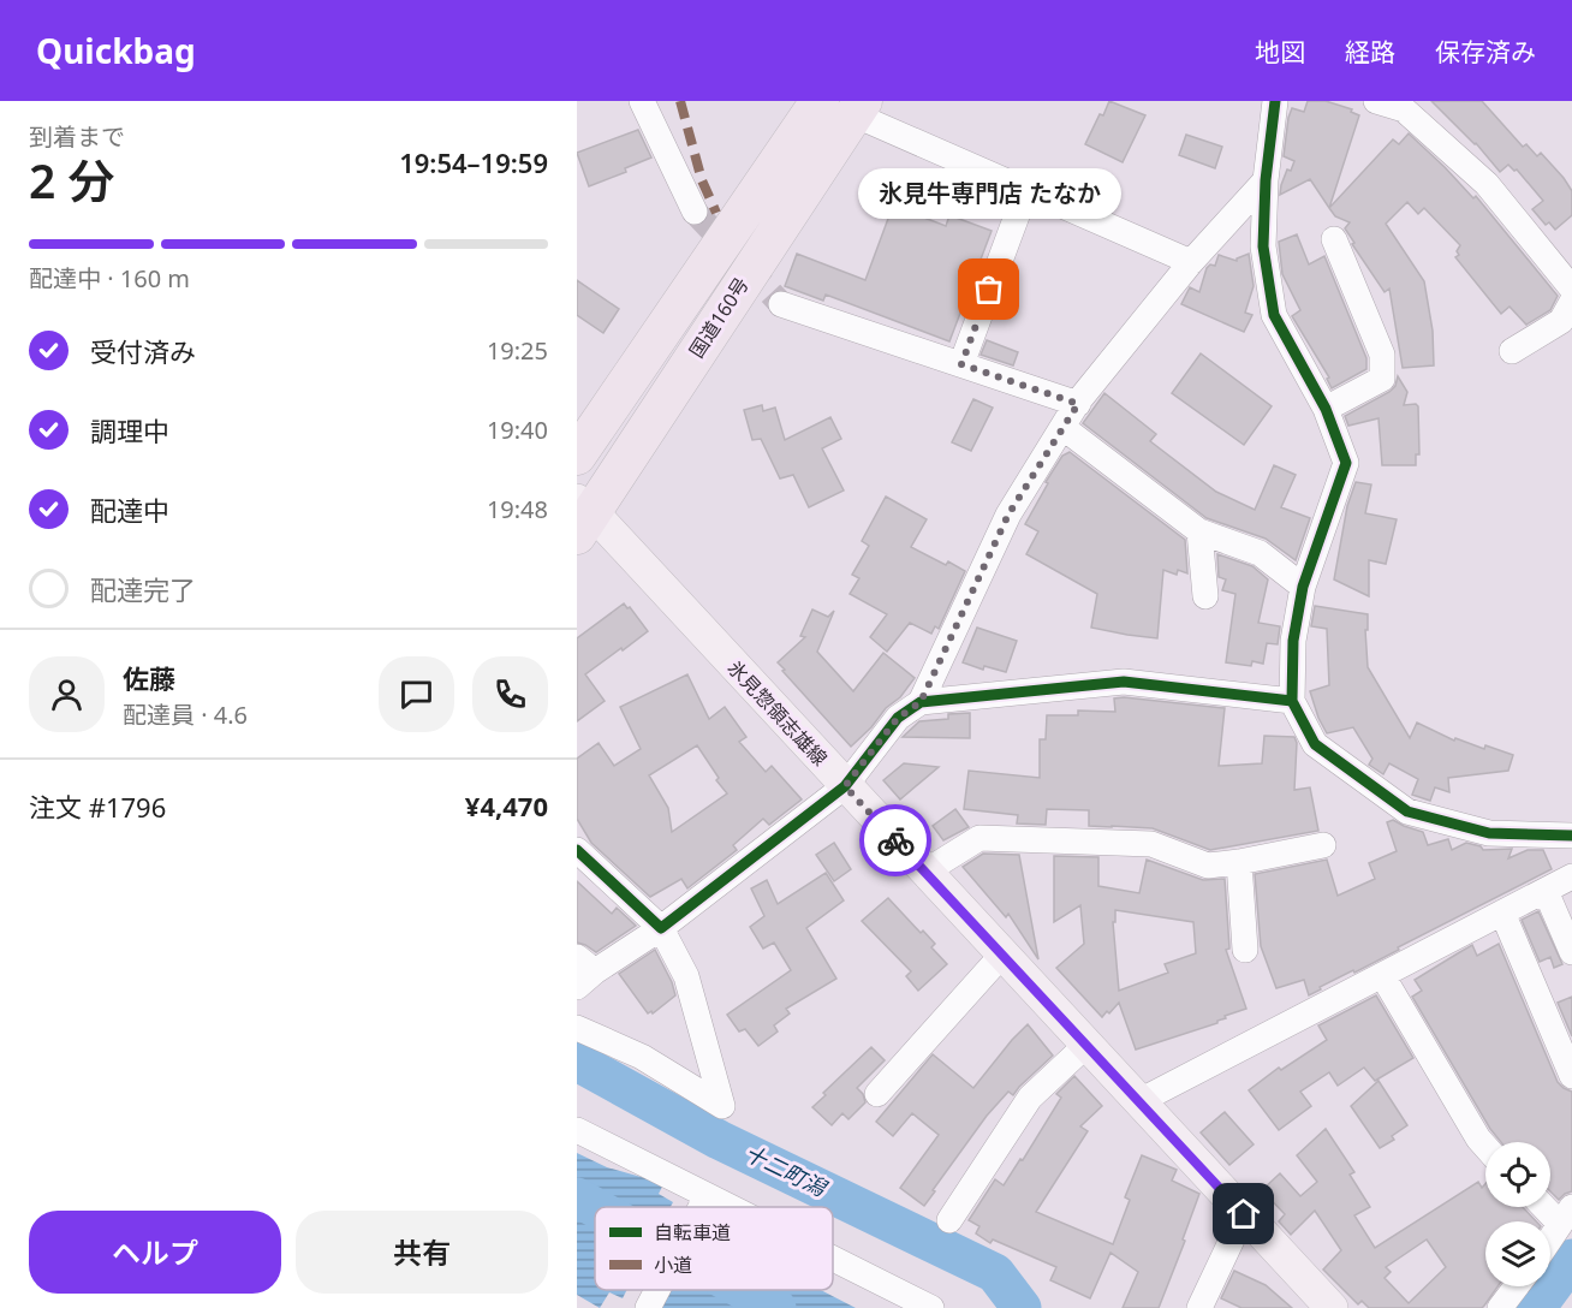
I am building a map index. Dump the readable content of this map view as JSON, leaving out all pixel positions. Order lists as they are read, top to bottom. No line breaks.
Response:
{"streets":{"highway":["国道160号"],"main road":["氷見惣領志雄線"]},"crossings":[["国道160号","氷見惣領志雄線"]],"water":["十二町潟"],"places":["氷見牛専門店 たなか"],"legend":["自転車道","小道"],"page":{"header":"Quickbag","nav":["地図","経路","保存済み"],"heading":["2 分","到着まで","19:54–19:59"],"panel":["佐藤","配達員 · 4.6","注文 #1796","¥4,470"],"bubble":"氷見牛専門店 たなか","bar":"配達中 · 160 m","list":[["受付済み","19:25"],["調理中","19:40"],["配達中","19:48"],"配達完了"],"buttons":["ヘルプ","共有"]}}
